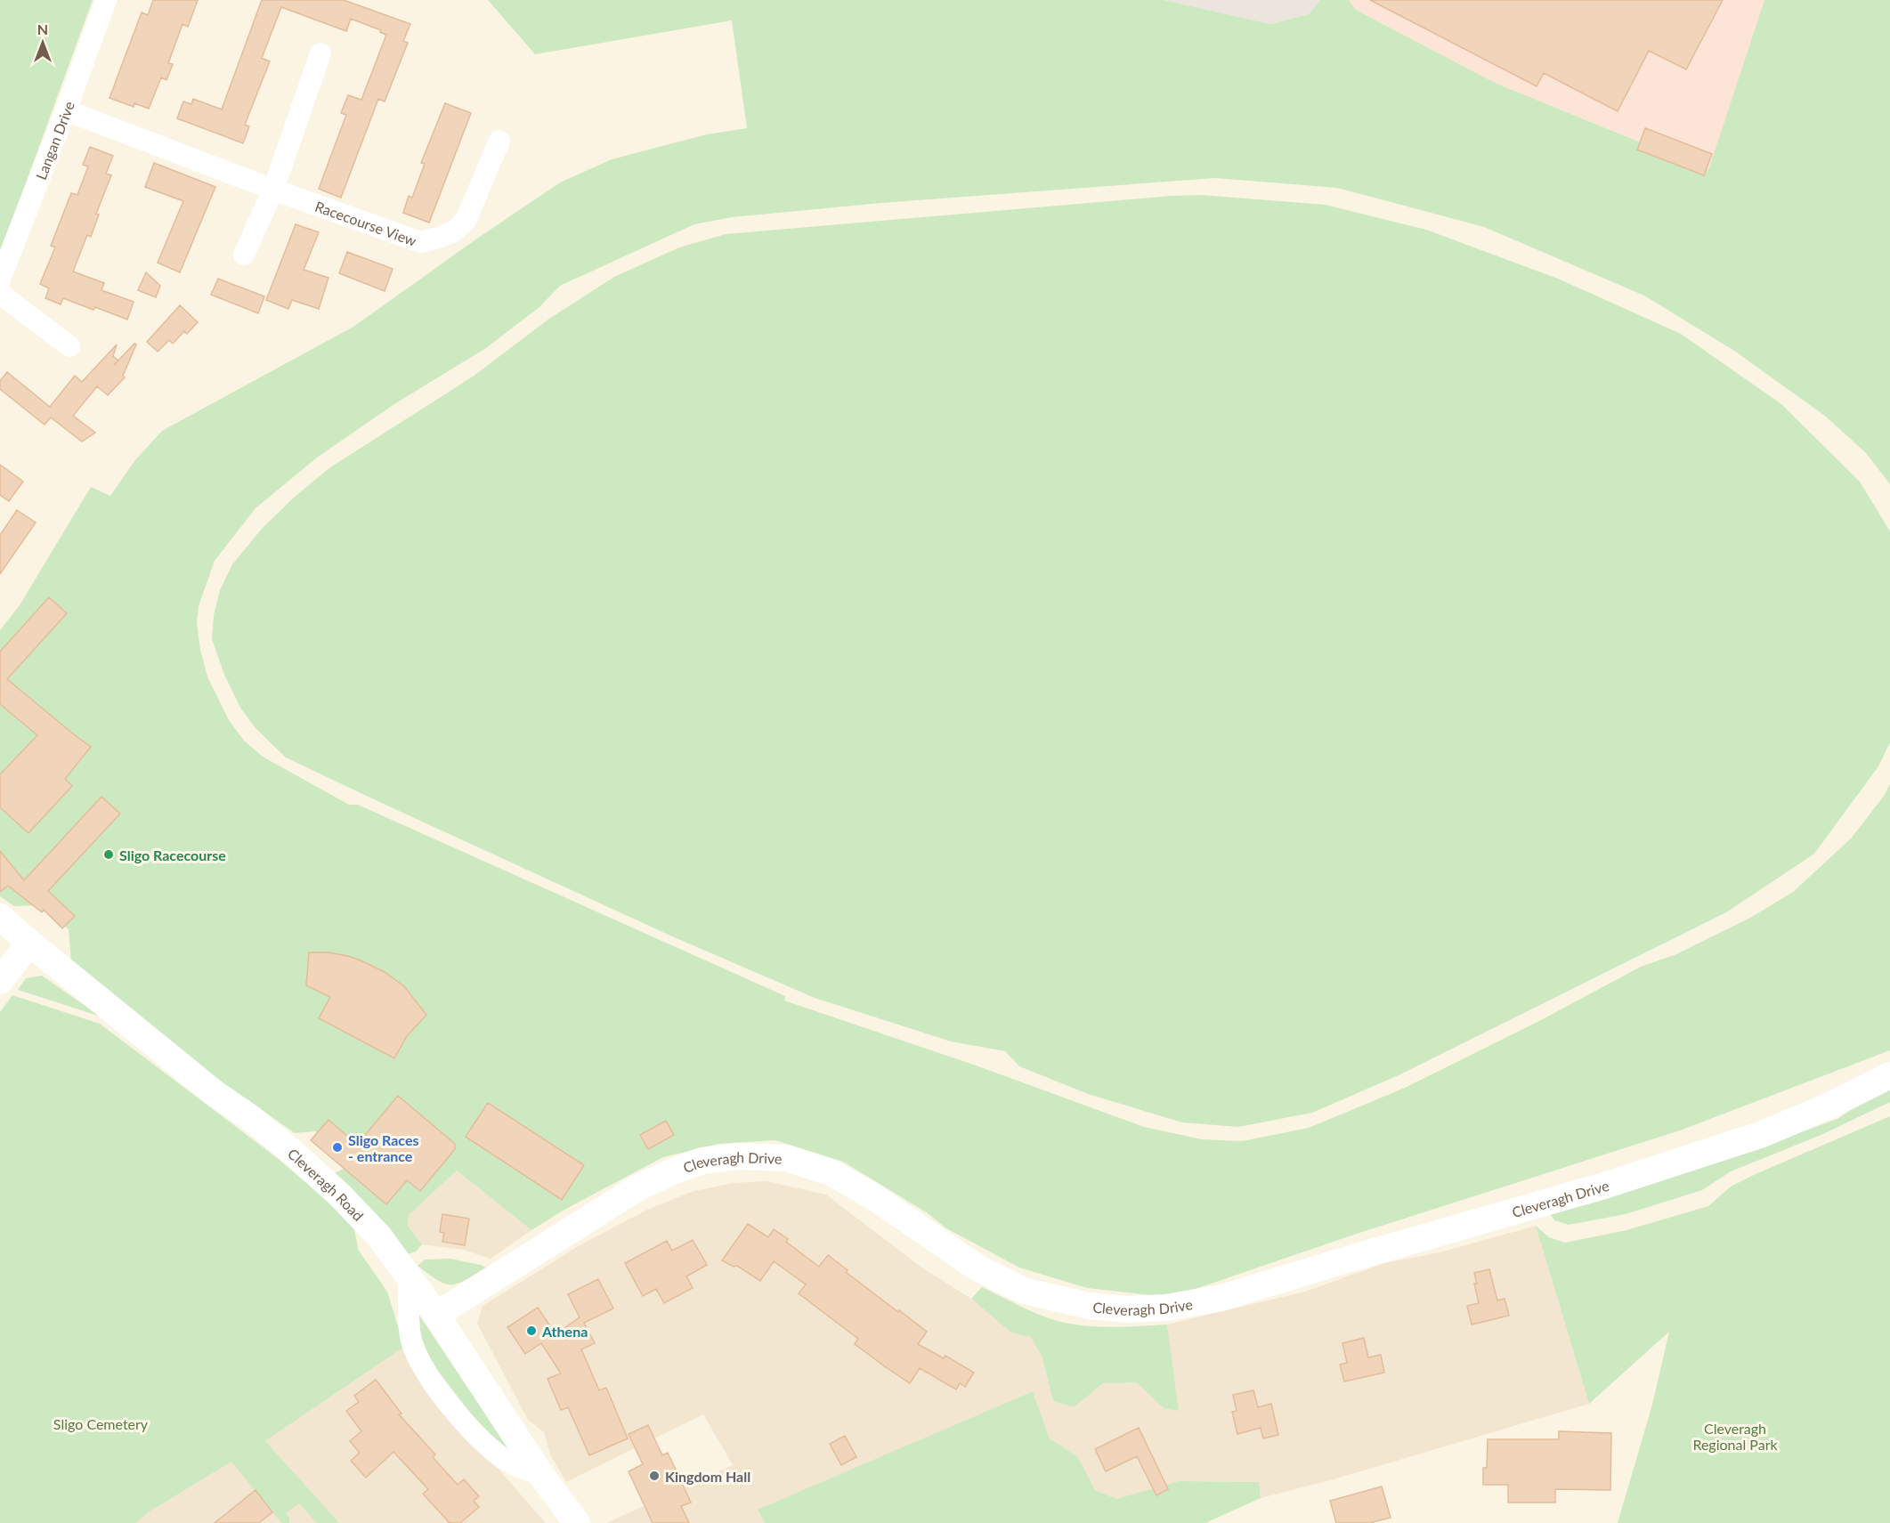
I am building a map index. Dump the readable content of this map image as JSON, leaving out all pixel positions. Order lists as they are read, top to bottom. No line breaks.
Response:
{"streets":{"street":["Langan Drive","Racecourse View","Cleveragh Drive","Cleveragh Road"]},"crossings":[["Langan Drive","Racecourse View"],["Cleveragh Drive","Cleveragh Road"]],"parks":["Sligo Cemetery","Cleveragh Regional Park"],"places":["Sligo Racecourse","Sligo Races - entrance","Athena","Kingdom Hall"],"north":"top"}
